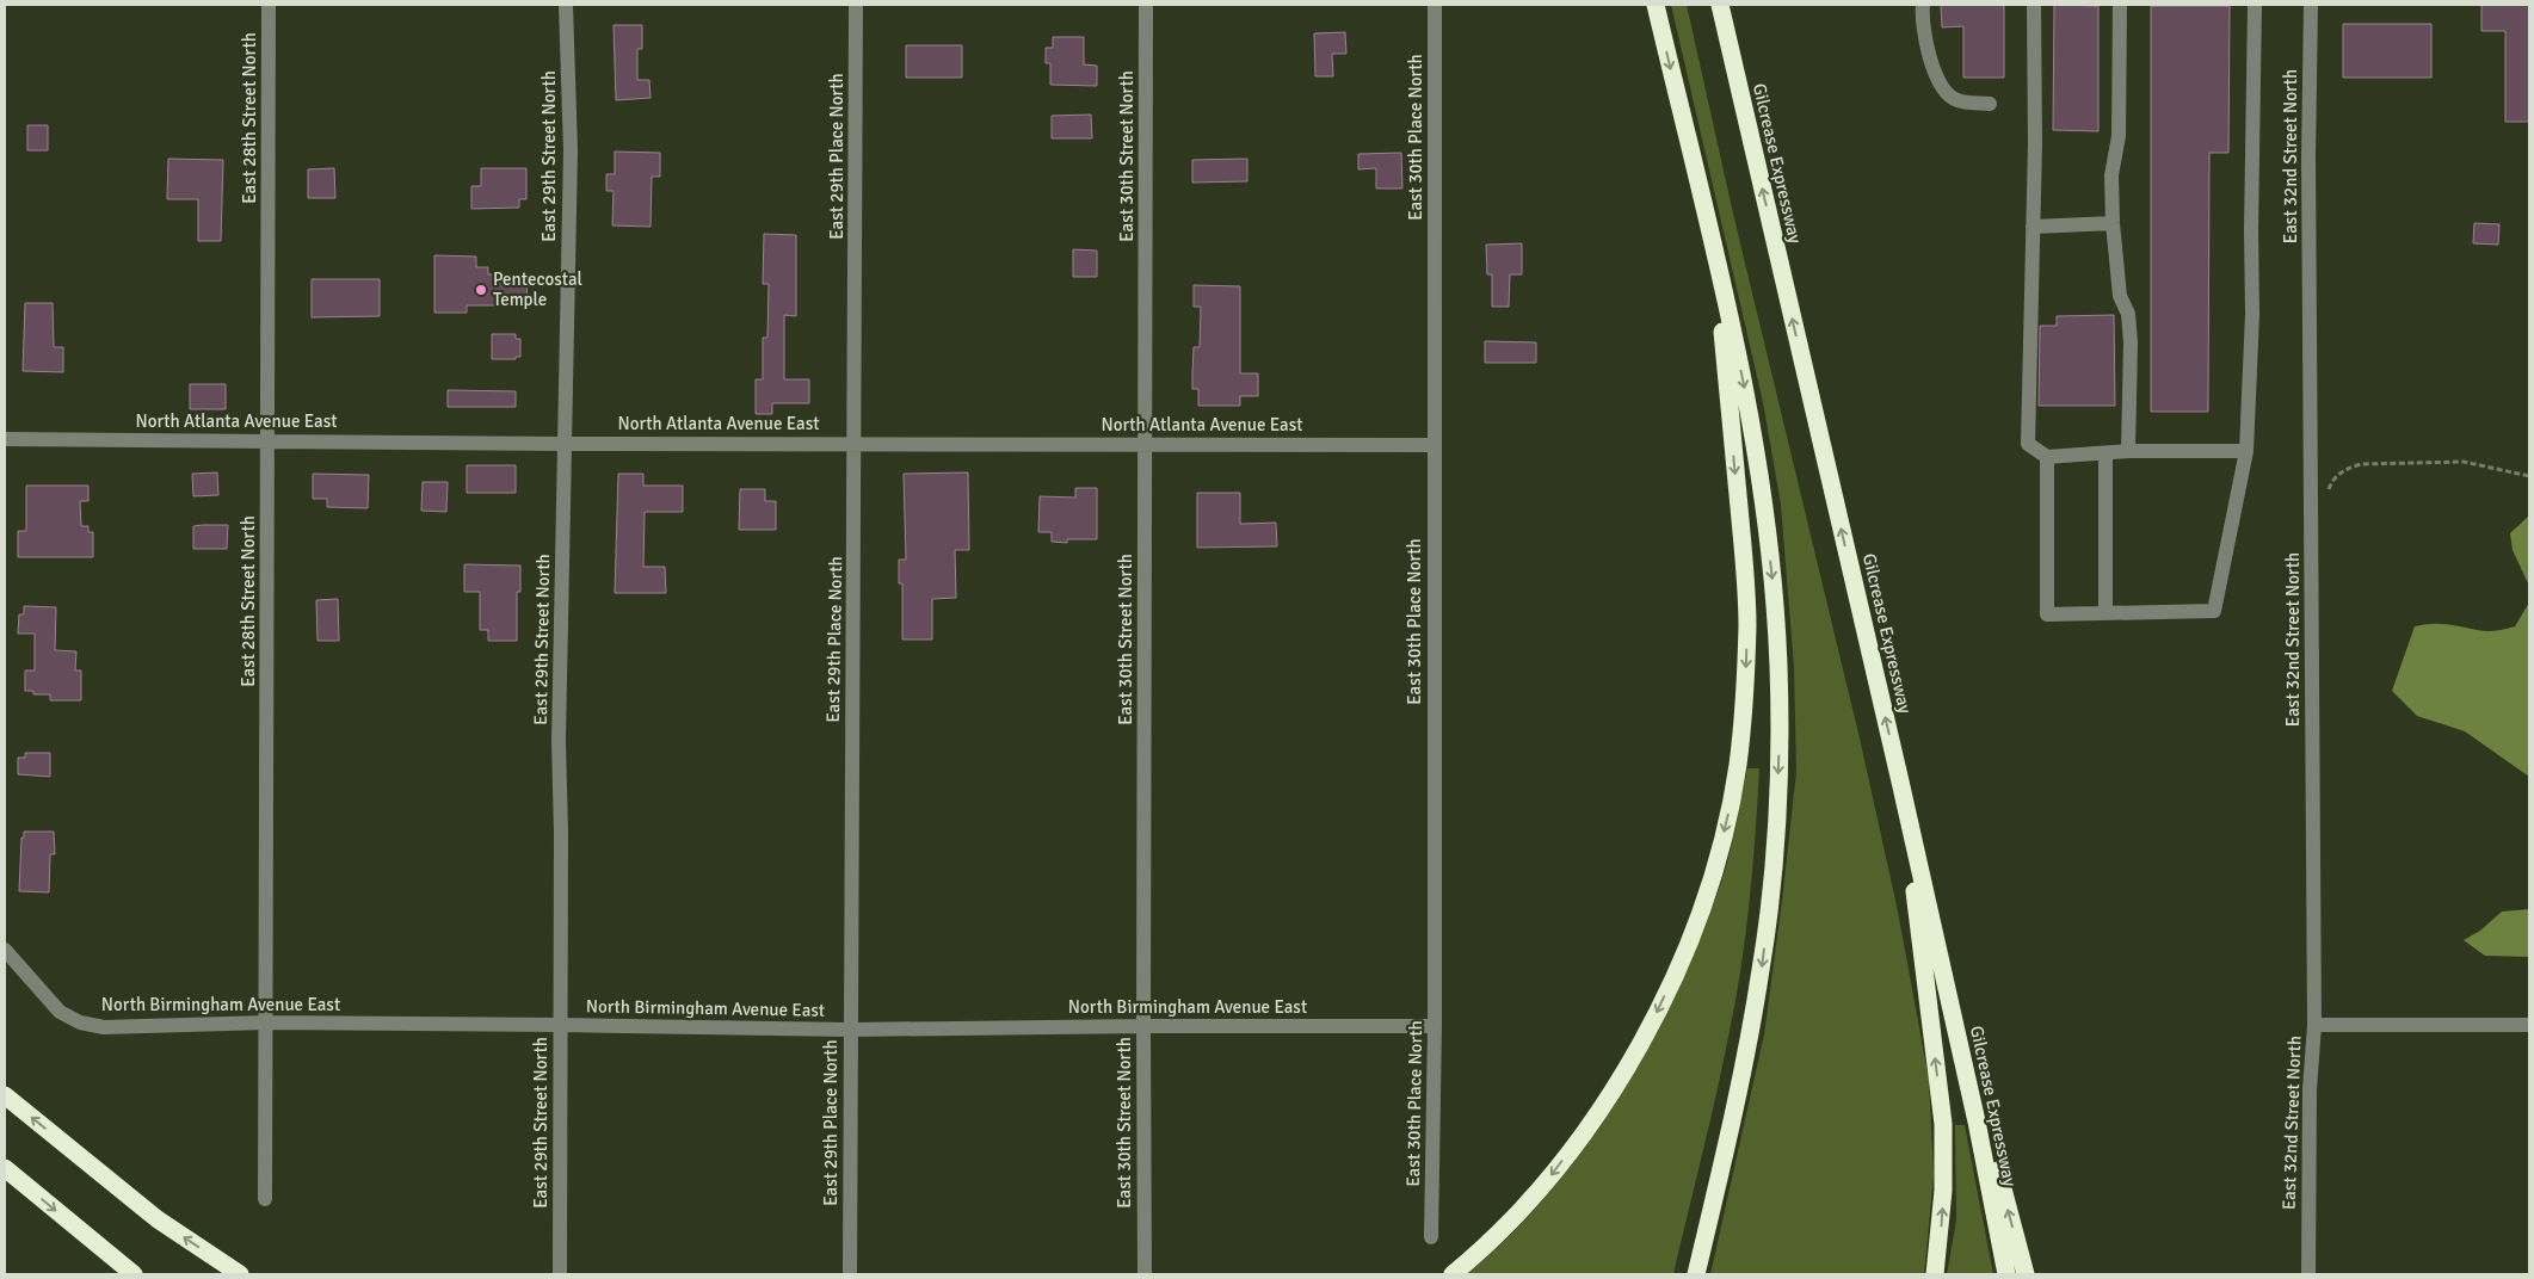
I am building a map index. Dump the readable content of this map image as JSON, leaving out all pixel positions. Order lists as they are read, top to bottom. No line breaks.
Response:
{"streets":{"highway":["Gilcrease Expressway"],"street":["East 28th Street North","East 30th Place North","East 29th Street North","East 29th Place North","East 30th Street North","East 32nd Street North","North Atlanta Avenue East","North Birmingham Avenue East"]},"crossings":[["East 28th Street North","North Atlanta Avenue East"],["East 28th Street North","North Birmingham Avenue East"],["East 30th Place North","North Atlanta Avenue East"],["East 30th Place North","North Birmingham Avenue East"],["East 29th Street North","North Atlanta Avenue East"],["East 29th Street North","North Birmingham Avenue East"],["East 29th Place North","North Atlanta Avenue East"],["East 29th Place North","North Birmingham Avenue East"],["East 30th Street North","North Atlanta Avenue East"],["East 30th Street North","North Birmingham Avenue East"]],"places":["Pentecostal Temple"]}
